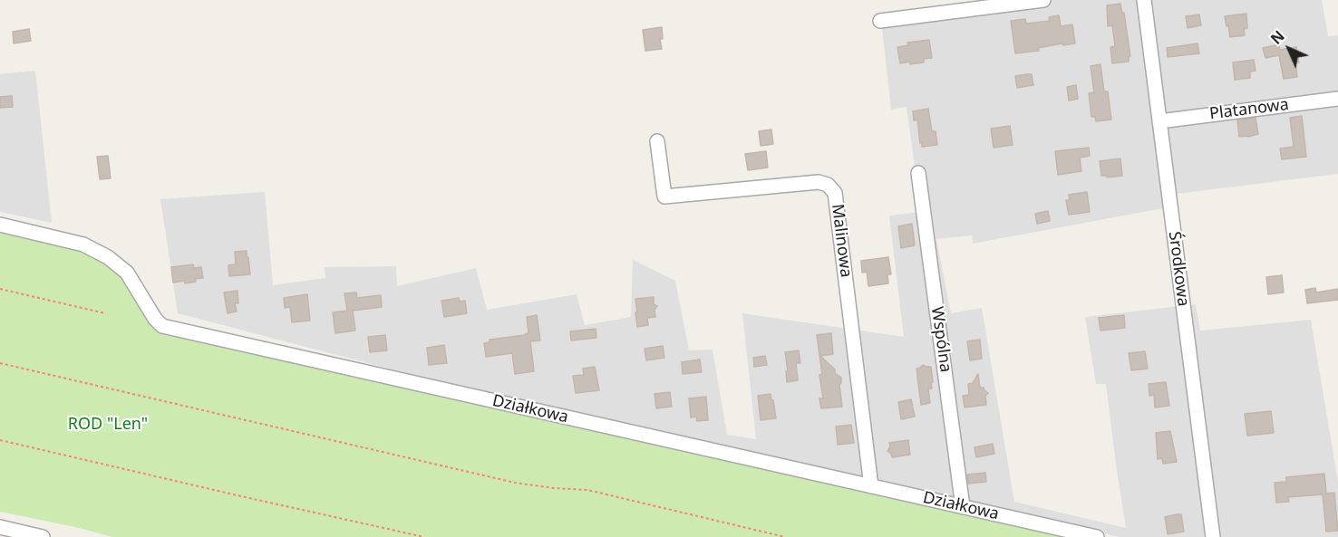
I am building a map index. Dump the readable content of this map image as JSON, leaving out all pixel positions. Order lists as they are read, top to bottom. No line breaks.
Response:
{"streets":{"street":["Platanowa","Malinowa","Środkowa","Wspólna","Działkowa"]},"crossings":[["Platanowa","Środkowa"],["Malinowa","Działkowa"],["Wspólna","Działkowa"]],"parks":["ROD \"Len\""],"north":"top left"}
